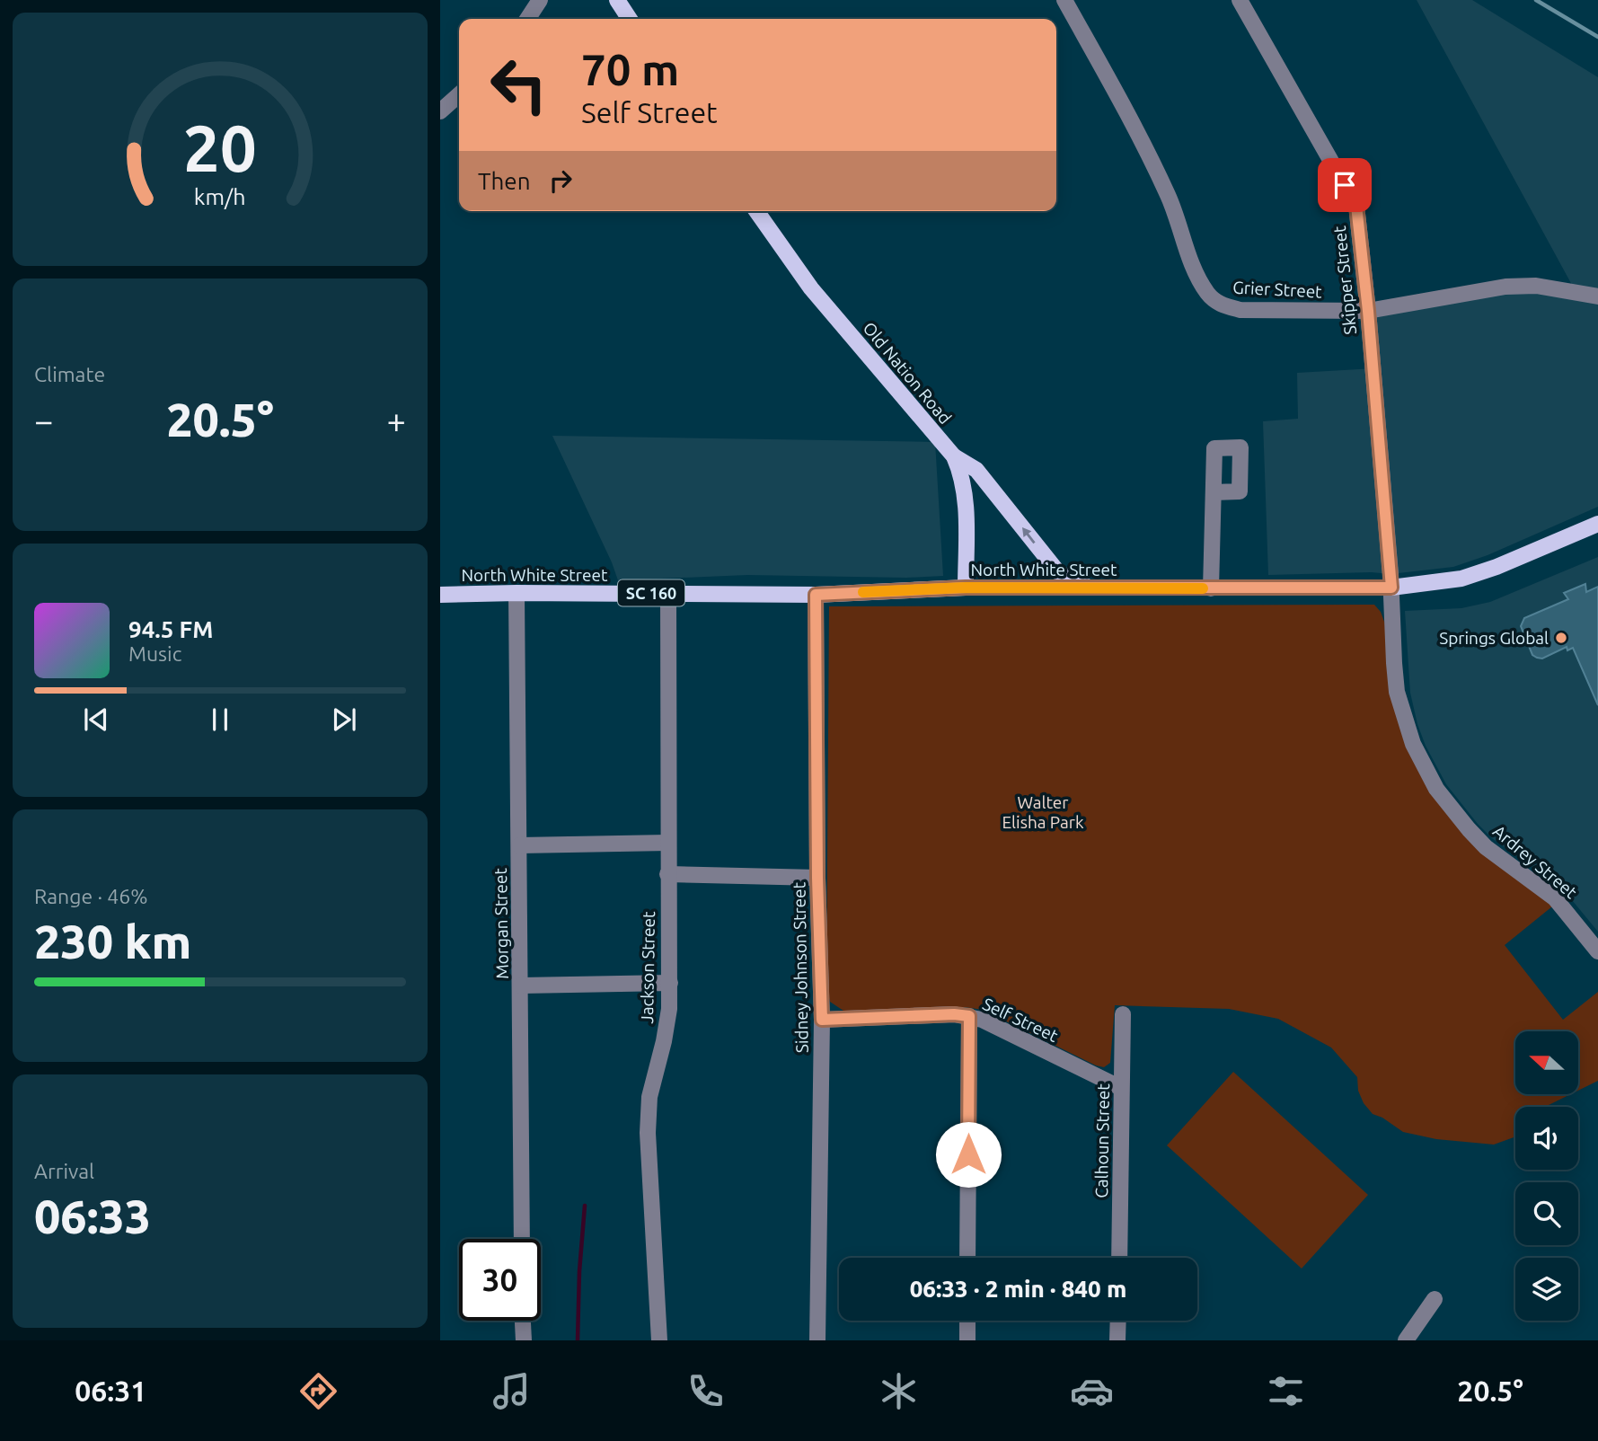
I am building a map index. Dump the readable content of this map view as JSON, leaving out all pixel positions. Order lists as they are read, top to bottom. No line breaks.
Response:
{"streets":{"main road":["Old Nation Road","North White Street","SC 160"],"street":["Skipper Street","Grier Street","Ardrey Street","Morgan Street","Jackson Street","Sidney Johnson Street","Self Street","Calhoun Street"]},"crossings":[["Skipper Street","Grier Street"],["Skipper Street","North White Street"],["Skipper Street","Ardrey Street"],["Old Nation Road","North White Street"],["North White Street","Ardrey Street"],["North White Street","Morgan Street"],["North White Street","Jackson Street"],["North White Street","Sidney Johnson Street"],["Sidney Johnson Street","Self Street"],["Self Street","Calhoun Street"]],"parks":["Walter Elisha Park"],"places":["Springs Global"],"north":"left","page":{"turn":["70 m","Self Street"],"then":"Then","tile":["Climate",["Range · 46%","230 km"],["Arrival","06:33"]],"heat":["−","20.5°","+"],"song":["94.5 FM","Music"],"limit":"30","trip":"06:33 · 2 min · 840 m","tabs":["06:31","20.5°"],"gauge":["20","km/h"]}}
